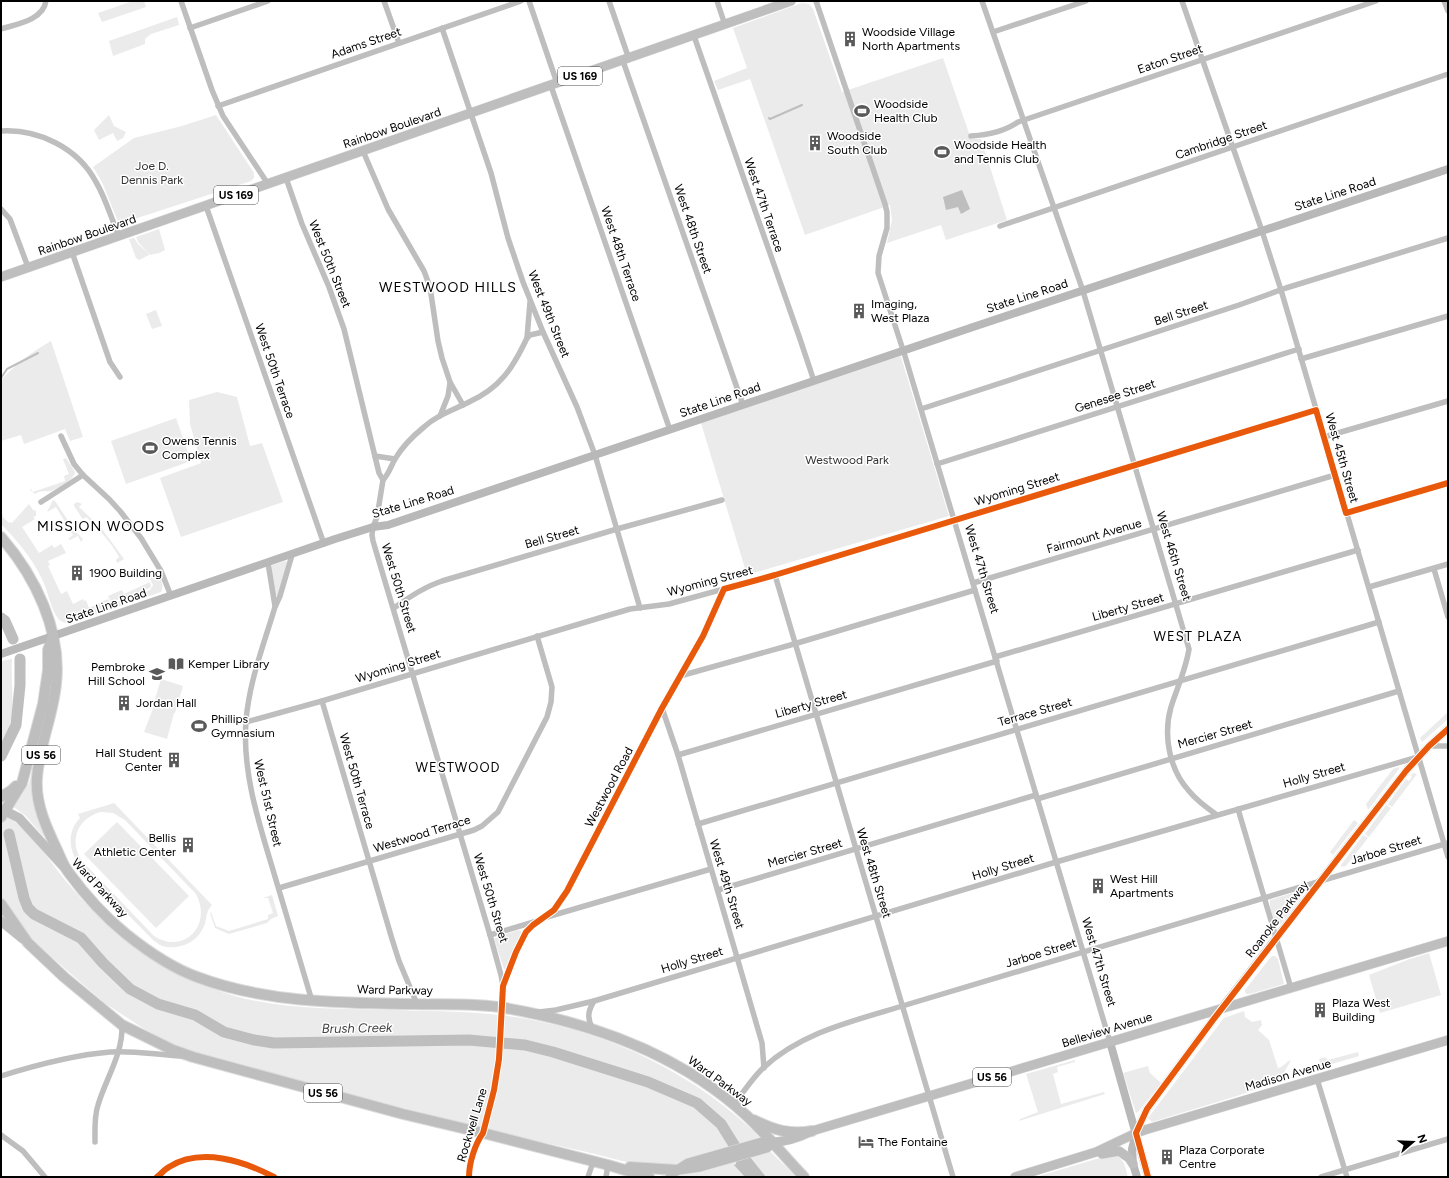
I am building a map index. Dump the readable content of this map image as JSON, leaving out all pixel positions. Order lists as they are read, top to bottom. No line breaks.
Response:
{"streets":{"highway":["US 56","Ward Parkway"],"main road":["US 169","Rainbow Boulevard","Belleview Avenue","Madison Avenue"],"street":["Adams Street","Eaton Street","Cambridge Street","State Line Road","West 47th Terrace","West 48th Street","West 48th Terrace","West 50th Street","Bell Street","West 49th Street","West 50th Terrace","Genesee Street","West 45th Street","Wyoming Street","Fairmount Avenue","West 46th Street","West 47th Street","Liberty Street","Terrace Street","Mercier Street","Holly Street","Westwood Road","West 51st Street","Westwood Terrace","Jarboe Street","Roanoke Parkway","Rockwell Lane"]},"crossings":[["Adams Street","West 49th Street"],["Eaton Street","West 45th Street"],["Eaton Street","West 46th Street"],["Rainbow Boulevard","West 47th Terrace"],["Rainbow Boulevard","West 48th Street"],["Rainbow Boulevard","West 48th Terrace"],["Rainbow Boulevard","West 50th Street"],["Rainbow Boulevard","West 49th Street"],["Rainbow Boulevard","West 50th Terrace"],["Cambridge Street","West 45th Street"],["Cambridge Street","West 46th Street"],["State Line Road","West 47th Terrace"],["State Line Road","West 48th Street"],["State Line Road","West 48th Terrace"],["State Line Road","West 50th Street"],["State Line Road","West 49th Street"],["State Line Road","West 50th Terrace"],["State Line Road","West 45th Street"],["State Line Road","West 46th Street"],["State Line Road","West 47th Street"],["State Line Road","US 56"],["State Line Road","West 51st Street"],["West 48th Street","Wyoming Street"],["West 48th Street","Liberty Street"],["West 48th Street","Terrace Street"],["West 48th Street","Mercier Street"],["West 48th Street","Holly Street"],["West 48th Street","Jarboe Street"],["West 48th Street","Belleview Avenue"],["West 50th Street","Bell Street"],["West 50th Street","Wyoming Street"],["West 50th Street","Westwood Road"],["West 50th Street","Westwood Terrace"],["West 50th Street","Ward Parkway"],["West 50th Street","Rockwell Lane"],["Bell Street","West 49th Street"],["Bell Street","West 45th Street"],["Bell Street","West 46th Street"],["Bell Street","West 47th Street"],["West 49th Street","Wyoming Street"],["West 49th Street","Liberty Street"],["West 49th Street","Terrace Street"],["West 49th Street","Mercier Street"],["West 49th Street","Holly Street"],["West 49th Street","Westwood Road"],["West 49th Street","Jarboe Street"],["West 50th Terrace","Wyoming Street"],["West 50th Terrace","Westwood Terrace"],["West 50th Terrace","Ward Parkway"],["Genesee Street","West 45th Street"],["Genesee Street","West 46th Street"],["Genesee Street","West 47th Street"],["West 45th Street","Wyoming Street"],["West 45th Street","Fairmount Avenue"],["West 45th Street","Liberty Street"],["West 45th Street","Terrace Street"],["West 45th Street","Mercier Street"],["West 45th Street","Holly Street"],["West 45th Street","Jarboe Street"],["West 45th Street","Roanoke Parkway"],["Wyoming Street","West 46th Street"],["Wyoming Street","West 47th Street"],["Wyoming Street","Westwood Road"],["Wyoming Street","West 51st Street"],["Wyoming Street","Westwood Terrace"],["Fairmount Avenue","West 46th Street"],["Fairmount Avenue","West 47th Street"],["West 46th Street","Liberty Street"],["West 46th Street","Terrace Street"],["West 46th Street","Mercier Street"],["West 46th Street","Holly Street"],["West 47th Street","Liberty Street"],["West 47th Street","Terrace Street"],["West 47th Street","Mercier Street"],["West 47th Street","Holly Street"],["West 47th Street","Jarboe Street"],["West 47th Street","Roanoke Parkway"],["West 47th Street","Belleview Avenue"],["West 47th Street","Madison Avenue"],["US 56","Ward Parkway"],["US 56","Belleview Avenue"],["US 56","Rockwell Lane"],["Holly Street","Ward Parkway"],["Holly Street","Roanoke Parkway"],["West 51st Street","Westwood Terrace"],["West 51st Street","Ward Parkway"],["Jarboe Street","Ward Parkway"],["Jarboe Street","Roanoke Parkway"],["Ward Parkway","Belleview Avenue"],["Ward Parkway","Rockwell Lane"],["Roanoke Parkway","Belleview Avenue"],["Roanoke Parkway","Madison Avenue"]],"districts":["WESTWOOD HILLS","MISSION WOODS","WEST PLAZA","WESTWOOD"],"water":["Brush Creek"],"parks":["Joe D. Dennis Park","Westwood Park"],"places":{"building":["Woodside Village North Apartments","Woodside South Club","Imaging, West Plaza","1900 Building","Jordan Hall","Hall Student Center","Bellis Athletic Center","West Hill Apartments","Plaza West Building","Plaza Corporate Centre"],"sports":["Woodside Health Club","Woodside Health and Tennis Club","Owens Tennis Complex","Phillips Gymnasium"],"library":["Kemper Library"],"school or university":["Pembroke Hill School"],"hotel":["The Fontaine"]},"north":"right"}
